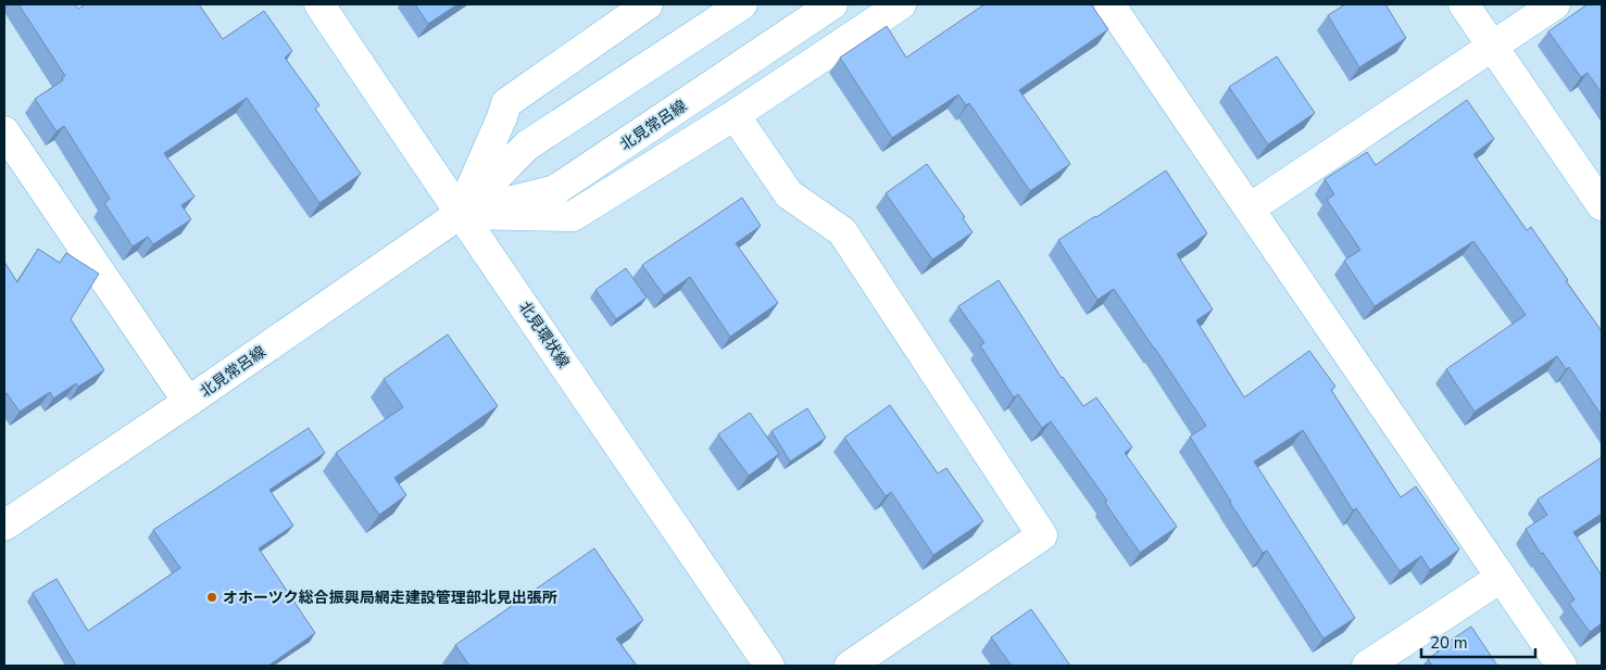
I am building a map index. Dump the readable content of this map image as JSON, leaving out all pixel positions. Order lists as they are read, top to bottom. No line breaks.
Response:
{"streets":{"street":["北見常呂線","北見環状線"]},"crossings":[["北見常呂線","北見環状線"]],"places":["オホーツク総合振興局網走建設管理部北見出張所"],"scale_bar":"20 m"}
